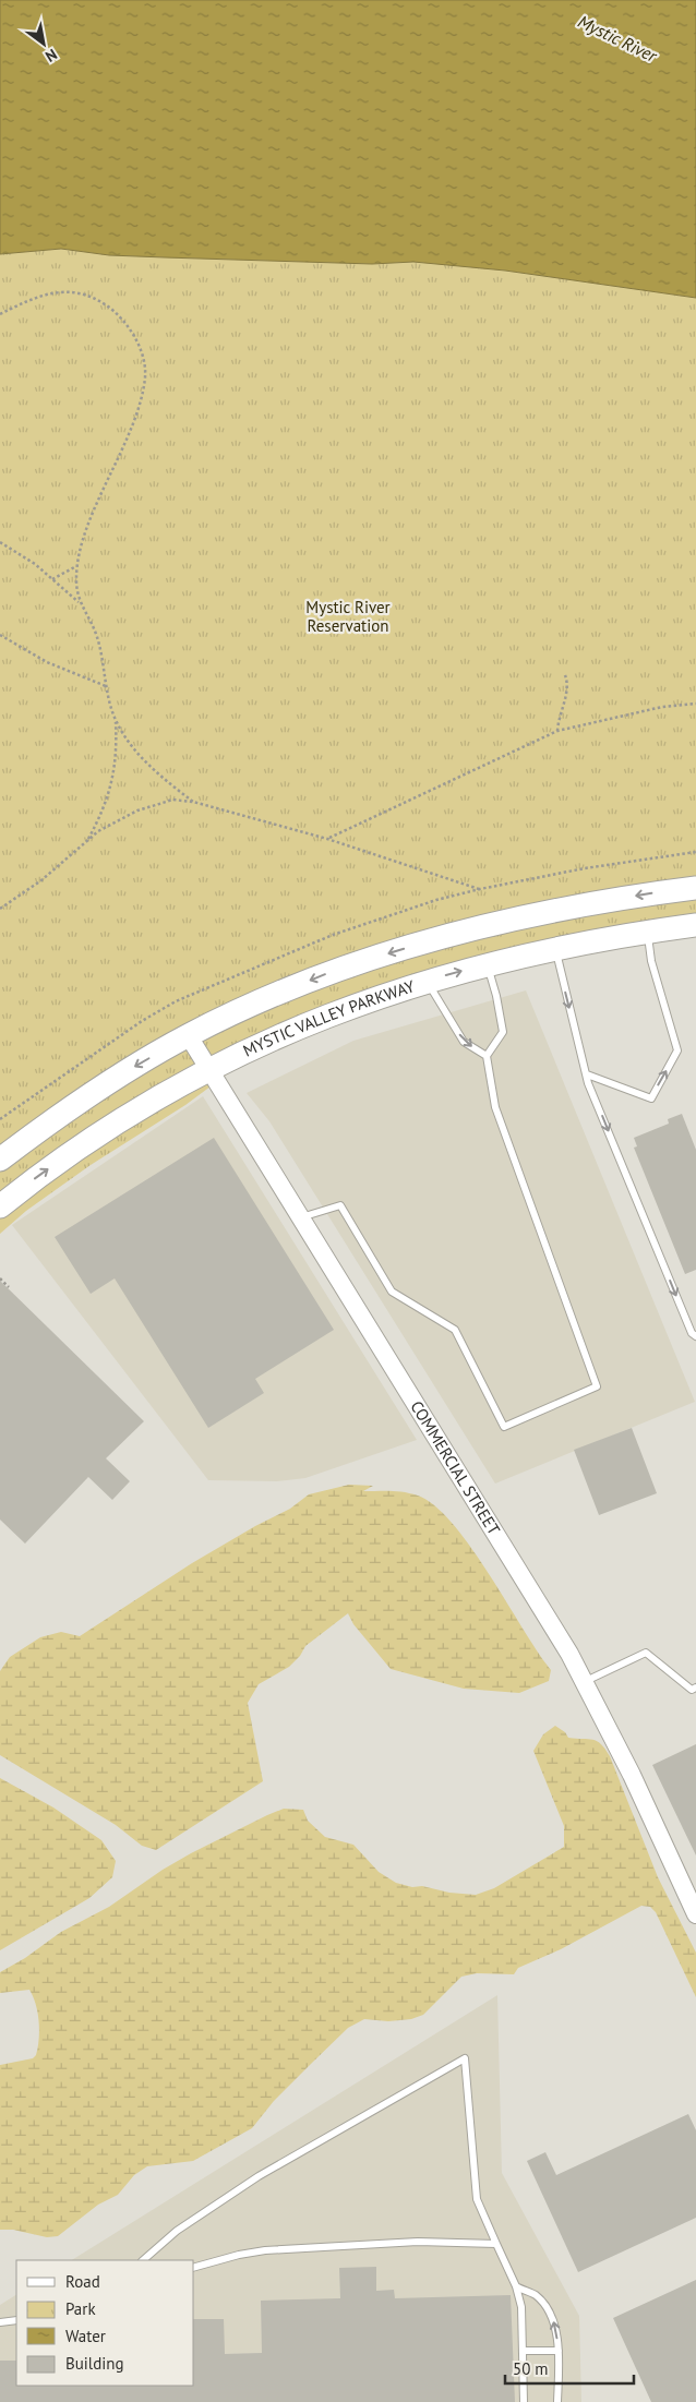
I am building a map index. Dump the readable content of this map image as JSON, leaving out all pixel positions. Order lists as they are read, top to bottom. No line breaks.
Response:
{"streets":{"highway":["MYSTIC VALLEY PARKWAY"],"street":["COMMERCIAL STREET"]},"crossings":[["MYSTIC VALLEY PARKWAY","COMMERCIAL STREET"]],"water":["Mystic River"],"parks":["Mystic River Reservation"],"legend":["Road","Park","Water","Building"],"scale_bar":"50 m","north":"bottom right"}
